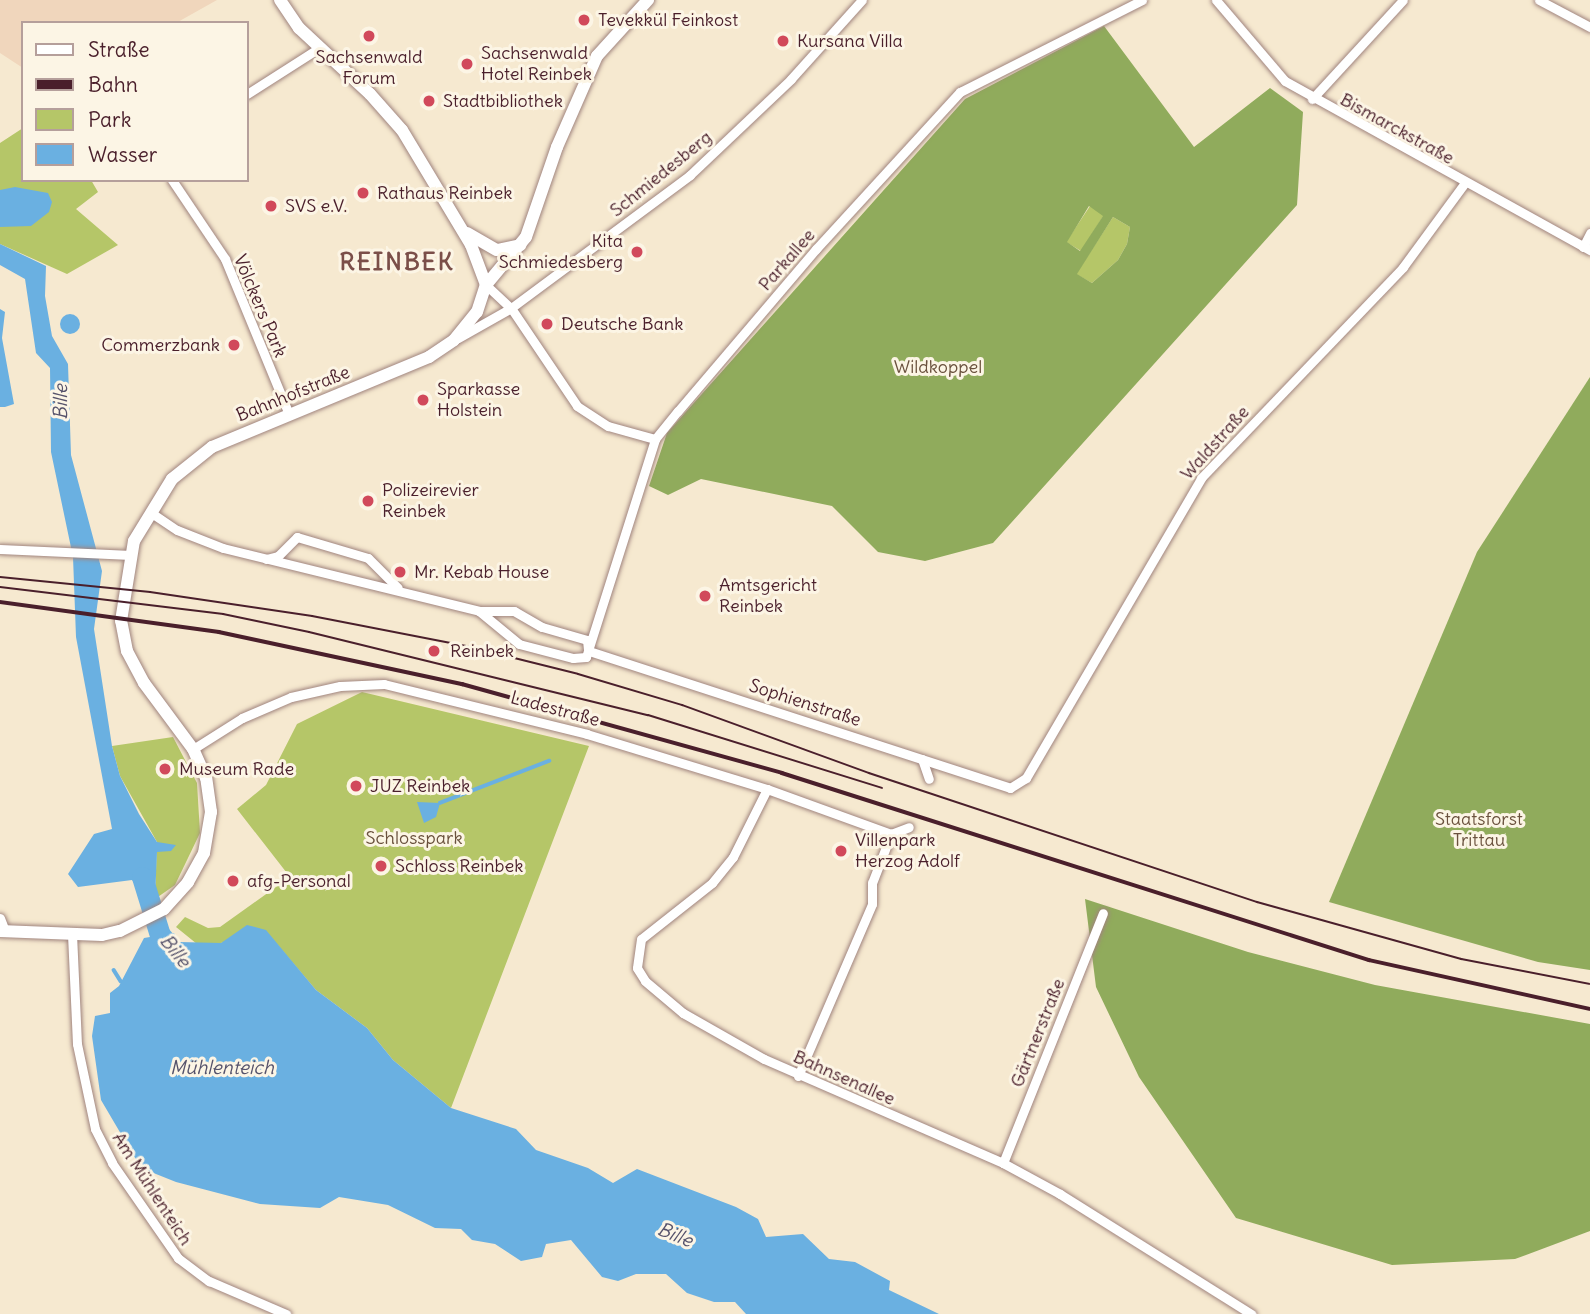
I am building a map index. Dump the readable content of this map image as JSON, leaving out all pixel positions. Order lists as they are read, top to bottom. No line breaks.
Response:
{"streets":{"main road":["Bahnhofstraße"],"street":["Bismarckstraße","Schmiedesberg","Parkallee","Völckers Park","Waldstraße","Sophienstraße","Ladestraße","Gärtnerstraße","Bahnsenallee","Am Mühlenteich"]},"crossings":[["Bismarckstraße","Waldstraße"],["Schmiedesberg","Bahnhofstraße"],["Parkallee","Sophienstraße"],["Völckers Park","Bahnhofstraße"],["Bahnhofstraße","Sophienstraße"],["Bahnhofstraße","Ladestraße"],["Bahnhofstraße","Am Mühlenteich"],["Waldstraße","Sophienstraße"],["Ladestraße","Bahnsenallee"],["Gärtnerstraße","Bahnsenallee"]],"districts":["REINBEK"],"water":["Bille","Mühlenteich"],"parks":["Wildkoppel","Staatsforst Trittau","Schlosspark"],"places":["Tevekkül Feinkost","Sachsenwald Forum","Kursana Villa","Sachsenwald Hotel Reinbek","Stadtbibliothek","Rathaus Reinbek","SVS e.V.","Kita Schmiedesberg","Deutsche Bank","Commerzbank","Sparkasse Holstein","Polizeirevier Reinbek","Mr. Kebab House","Amtsgericht Reinbek","Reinbek","Museum Rade","JUZ Reinbek","Villenpark Herzog Adolf","Schloss Reinbek","afg-Personal"],"legend":["Straße","Bahn","Park","Wasser"]}
